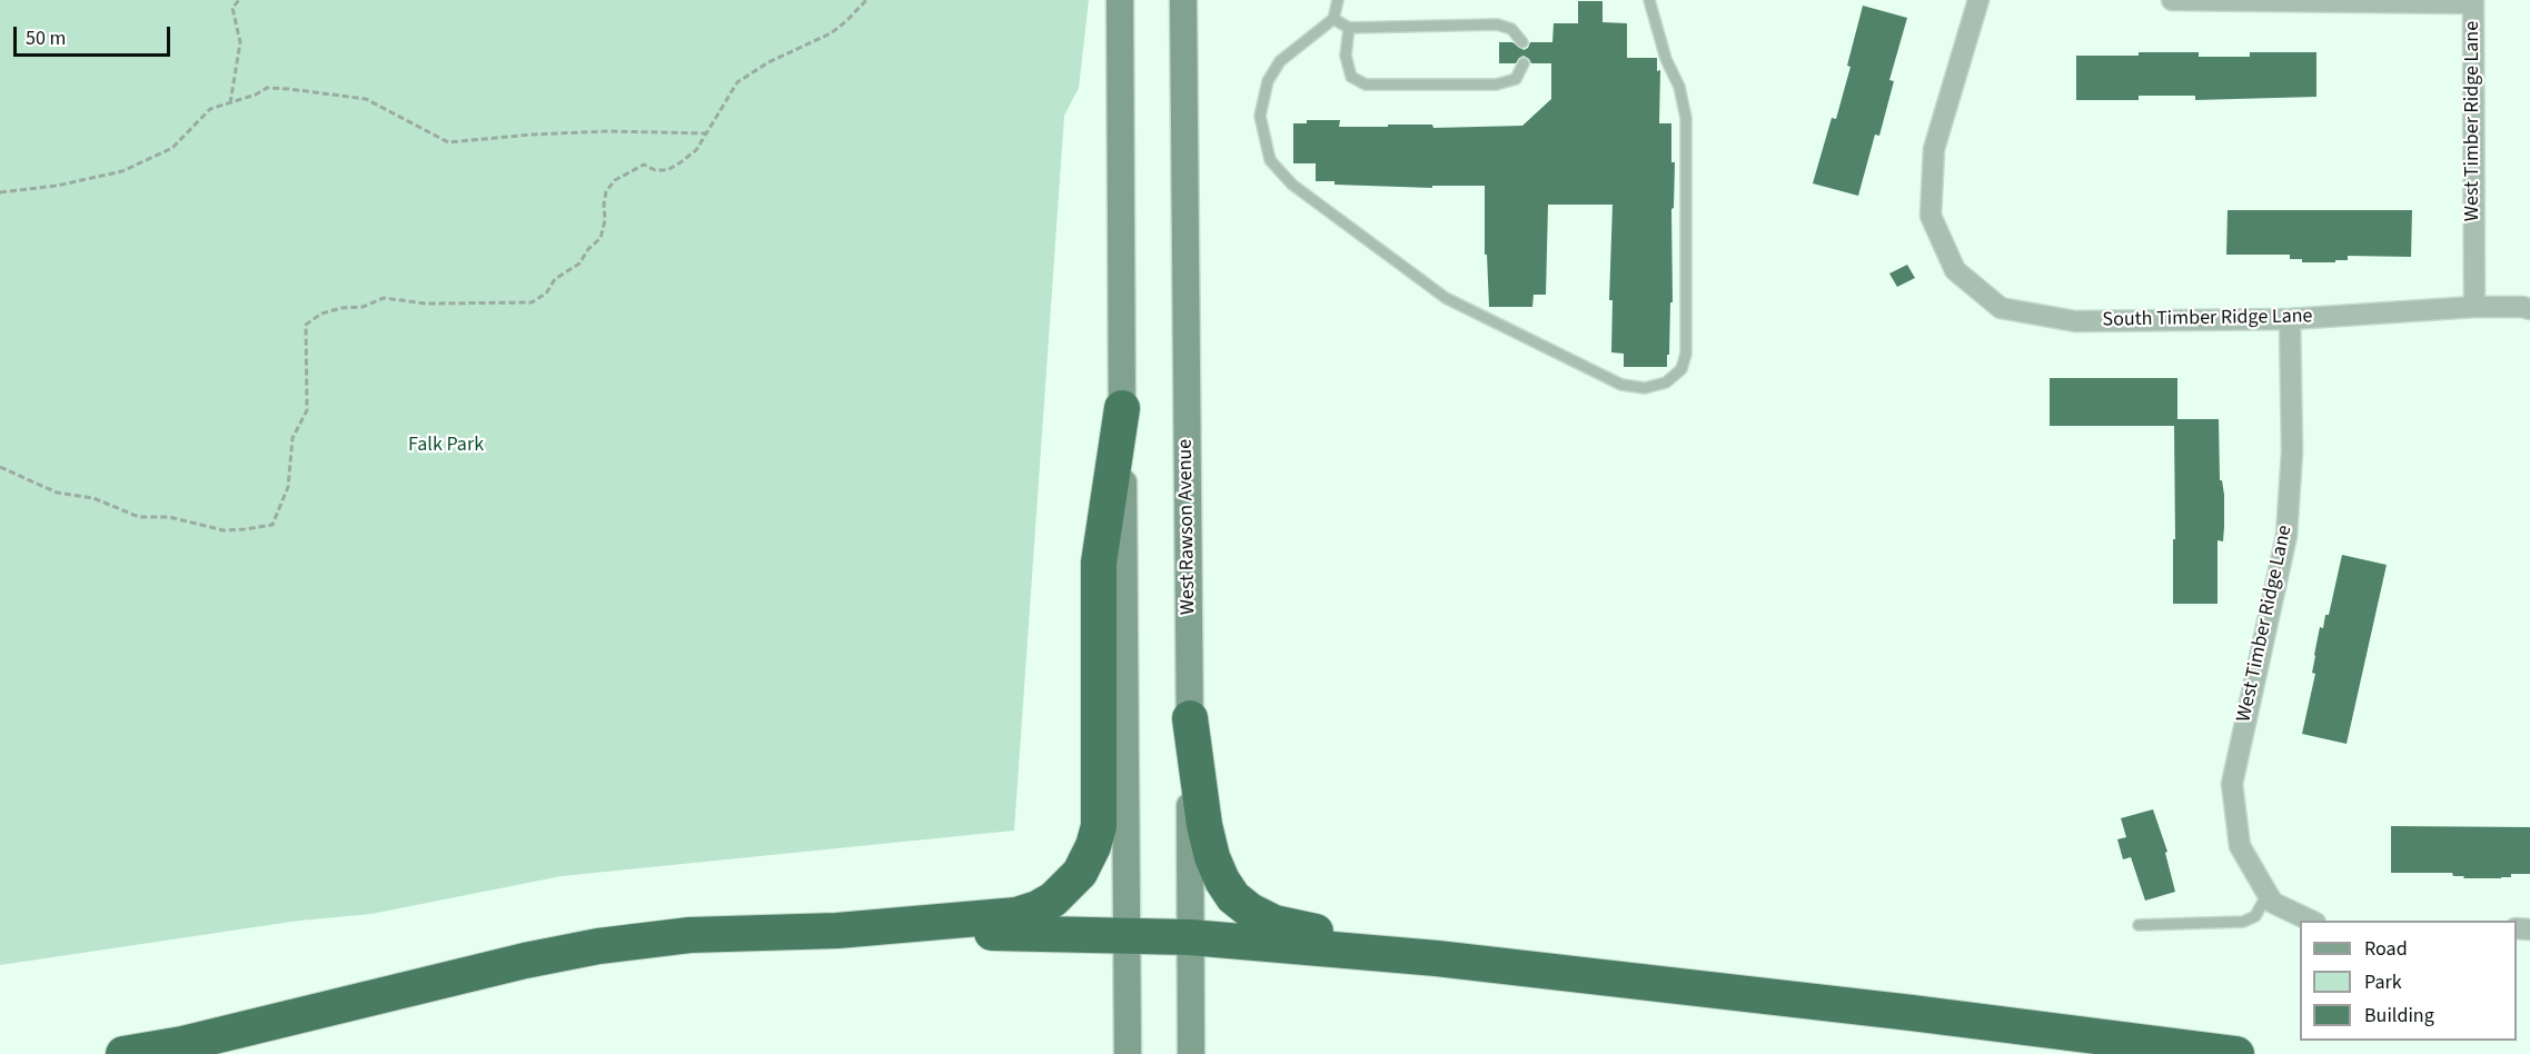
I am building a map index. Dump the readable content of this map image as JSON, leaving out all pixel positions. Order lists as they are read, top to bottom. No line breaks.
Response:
{"streets":{"main road":["West Rawson Avenue"],"street":["West Timber Ridge Lane","South Timber Ridge Lane"]},"crossings":[["West Timber Ridge Lane","South Timber Ridge Lane"]],"parks":["Falk Park"],"legend":["Road","Park","Building"],"scale_bar":"50 m"}
